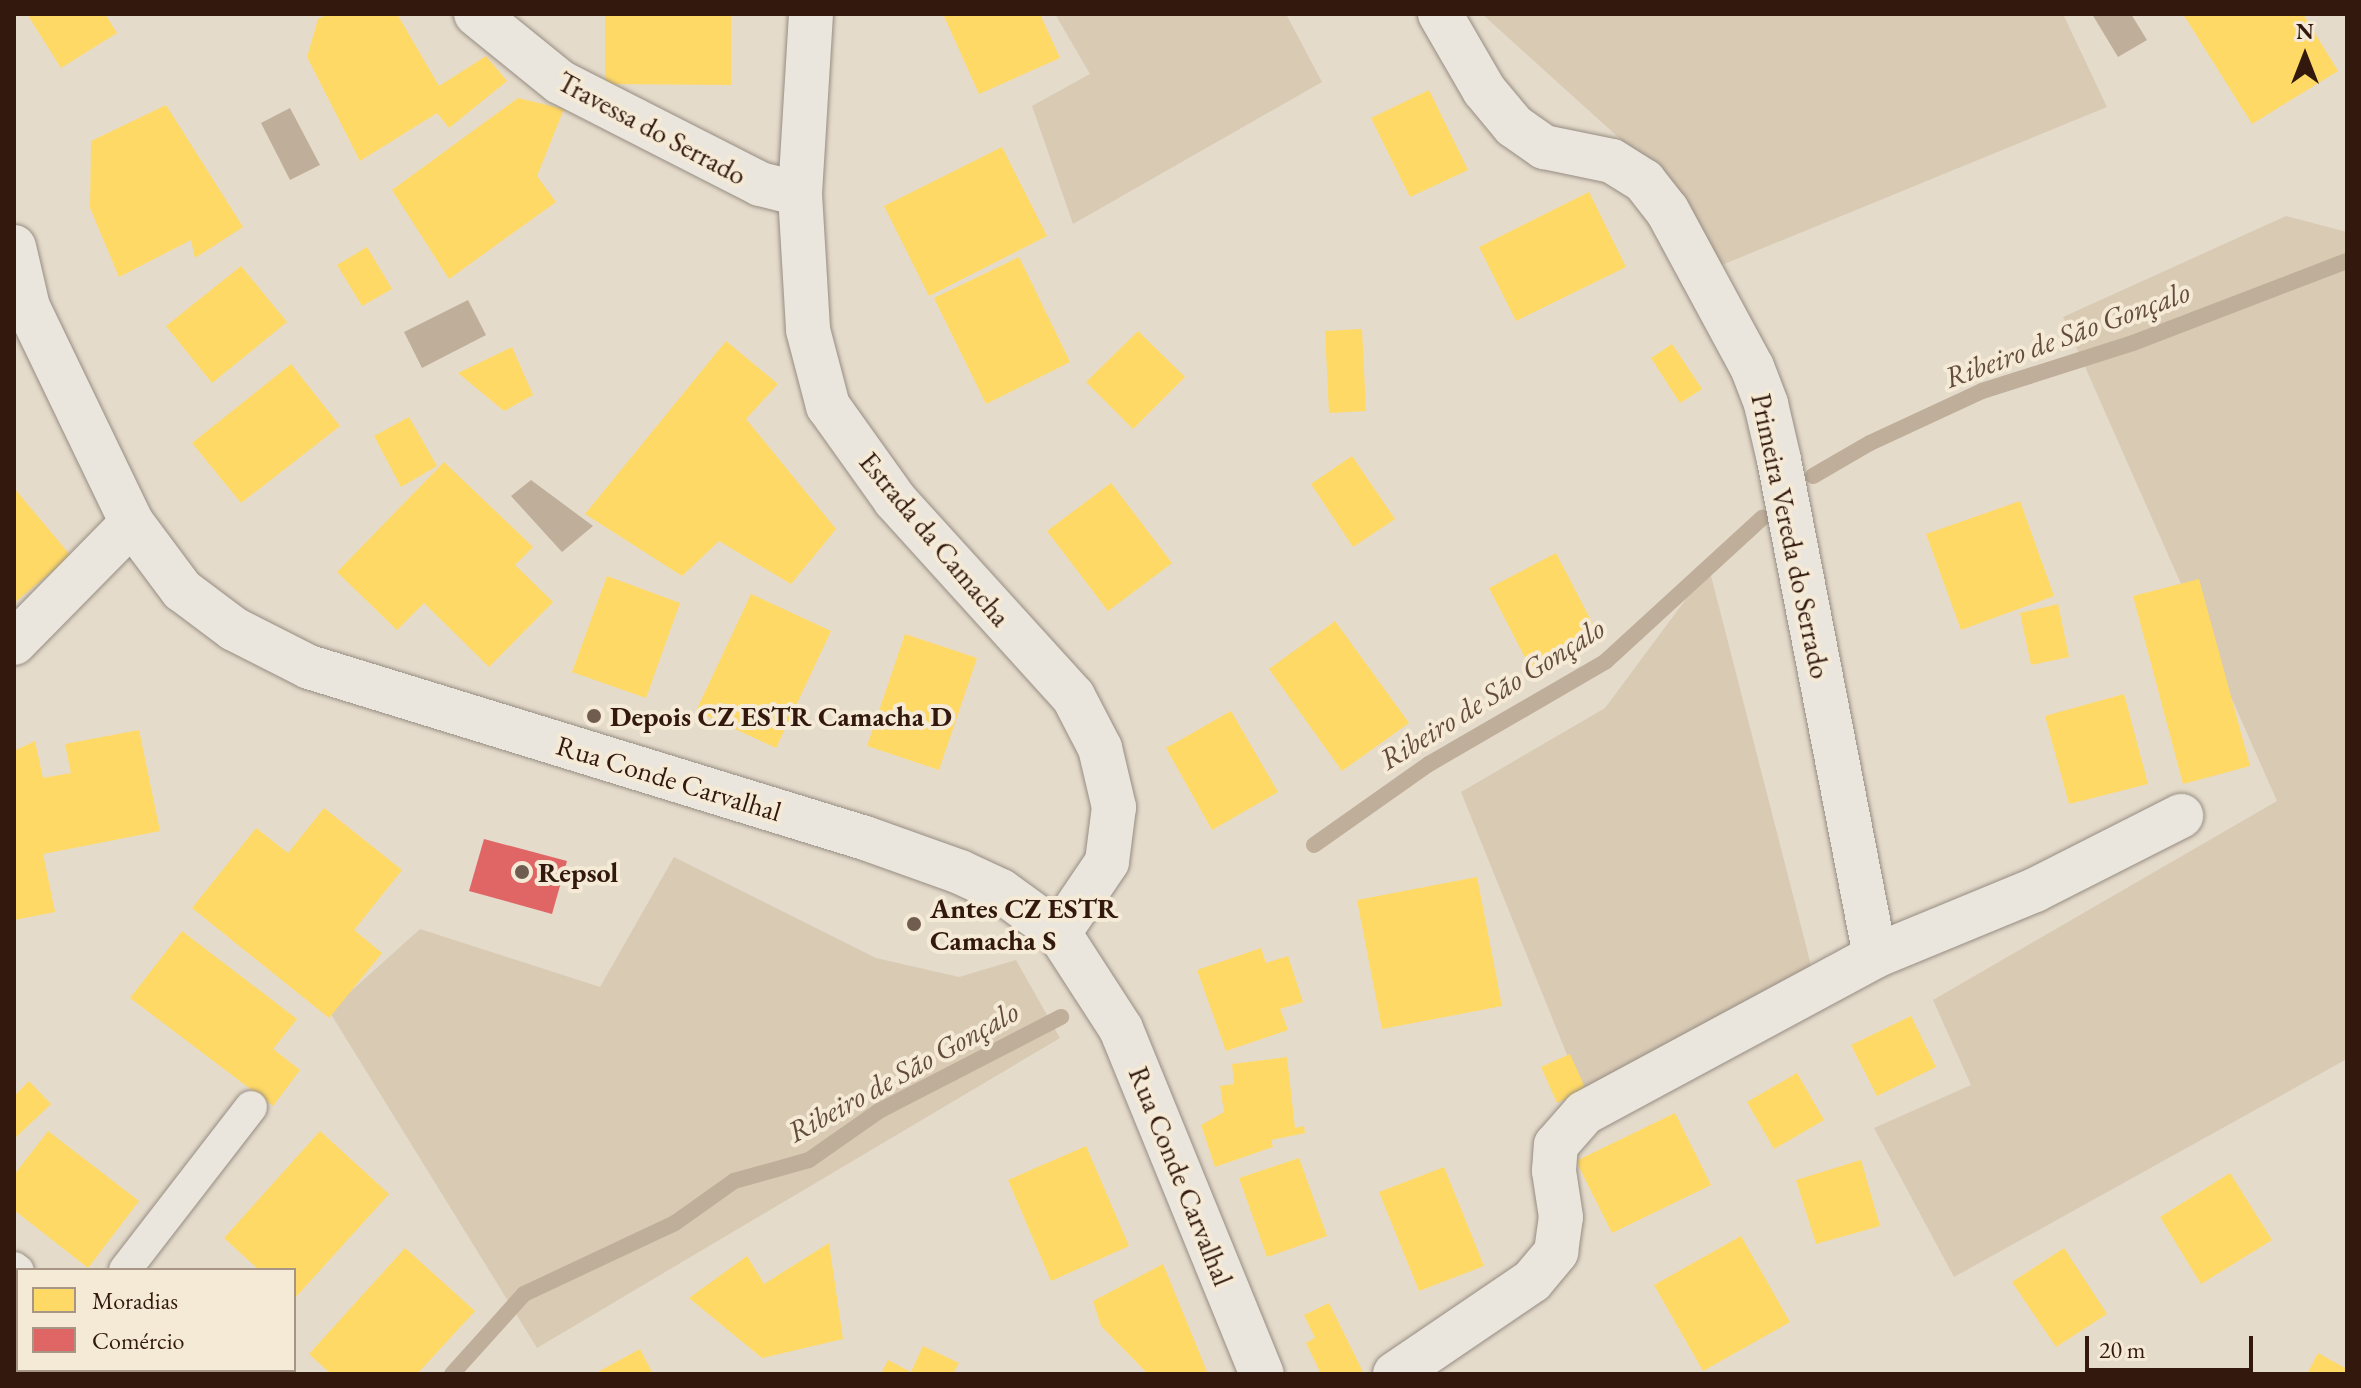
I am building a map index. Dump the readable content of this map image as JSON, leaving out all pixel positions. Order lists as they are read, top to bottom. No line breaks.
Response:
{"streets":{"street":["Travessa do Serrado","Primeira Vereda do Serrado","Estrada da Camacha","Rua Conde Carvalhal"]},"crossings":[["Travessa do Serrado","Estrada da Camacha"],["Estrada da Camacha","Rua Conde Carvalhal"]],"water":["Ribeiro de São Gonçalo"],"places":["Depois CZ ESTR Camacha D","Repsol","Antes CZ ESTR Camacha S"],"legend":["Moradias","Comércio"],"scale_bar":"20 m","north":"top"}
